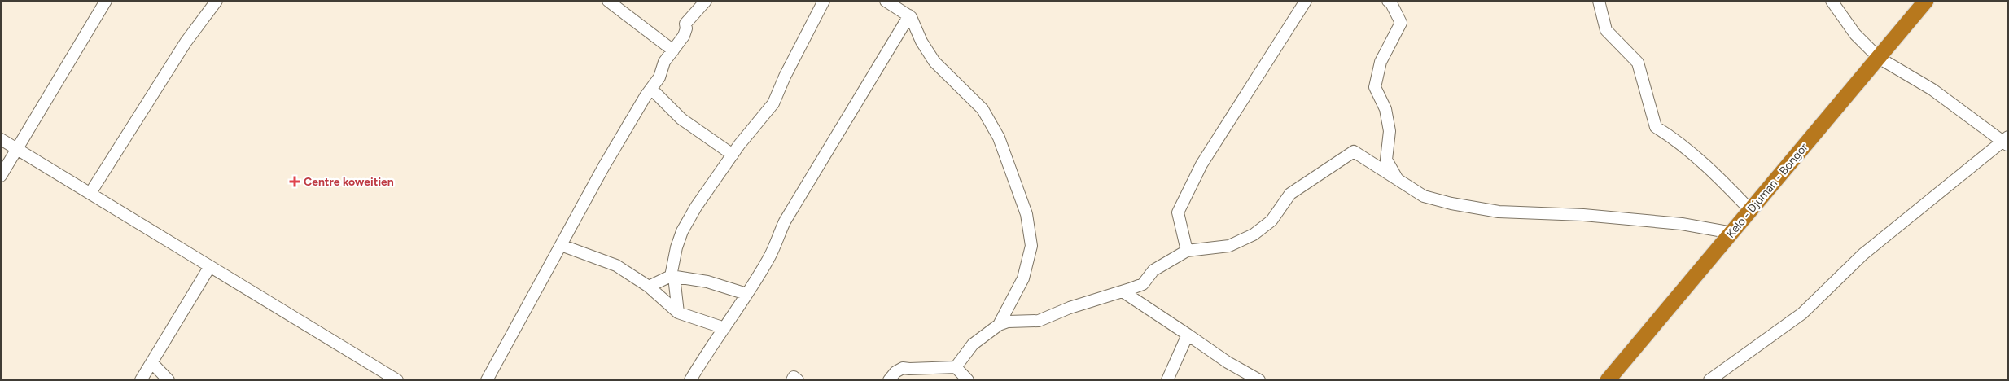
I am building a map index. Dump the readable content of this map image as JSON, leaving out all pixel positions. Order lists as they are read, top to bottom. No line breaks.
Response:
{"streets":{"highway":["Kelo - Djuman - Bongor"]},"places":{"health":["Centre koweitien"]}}
